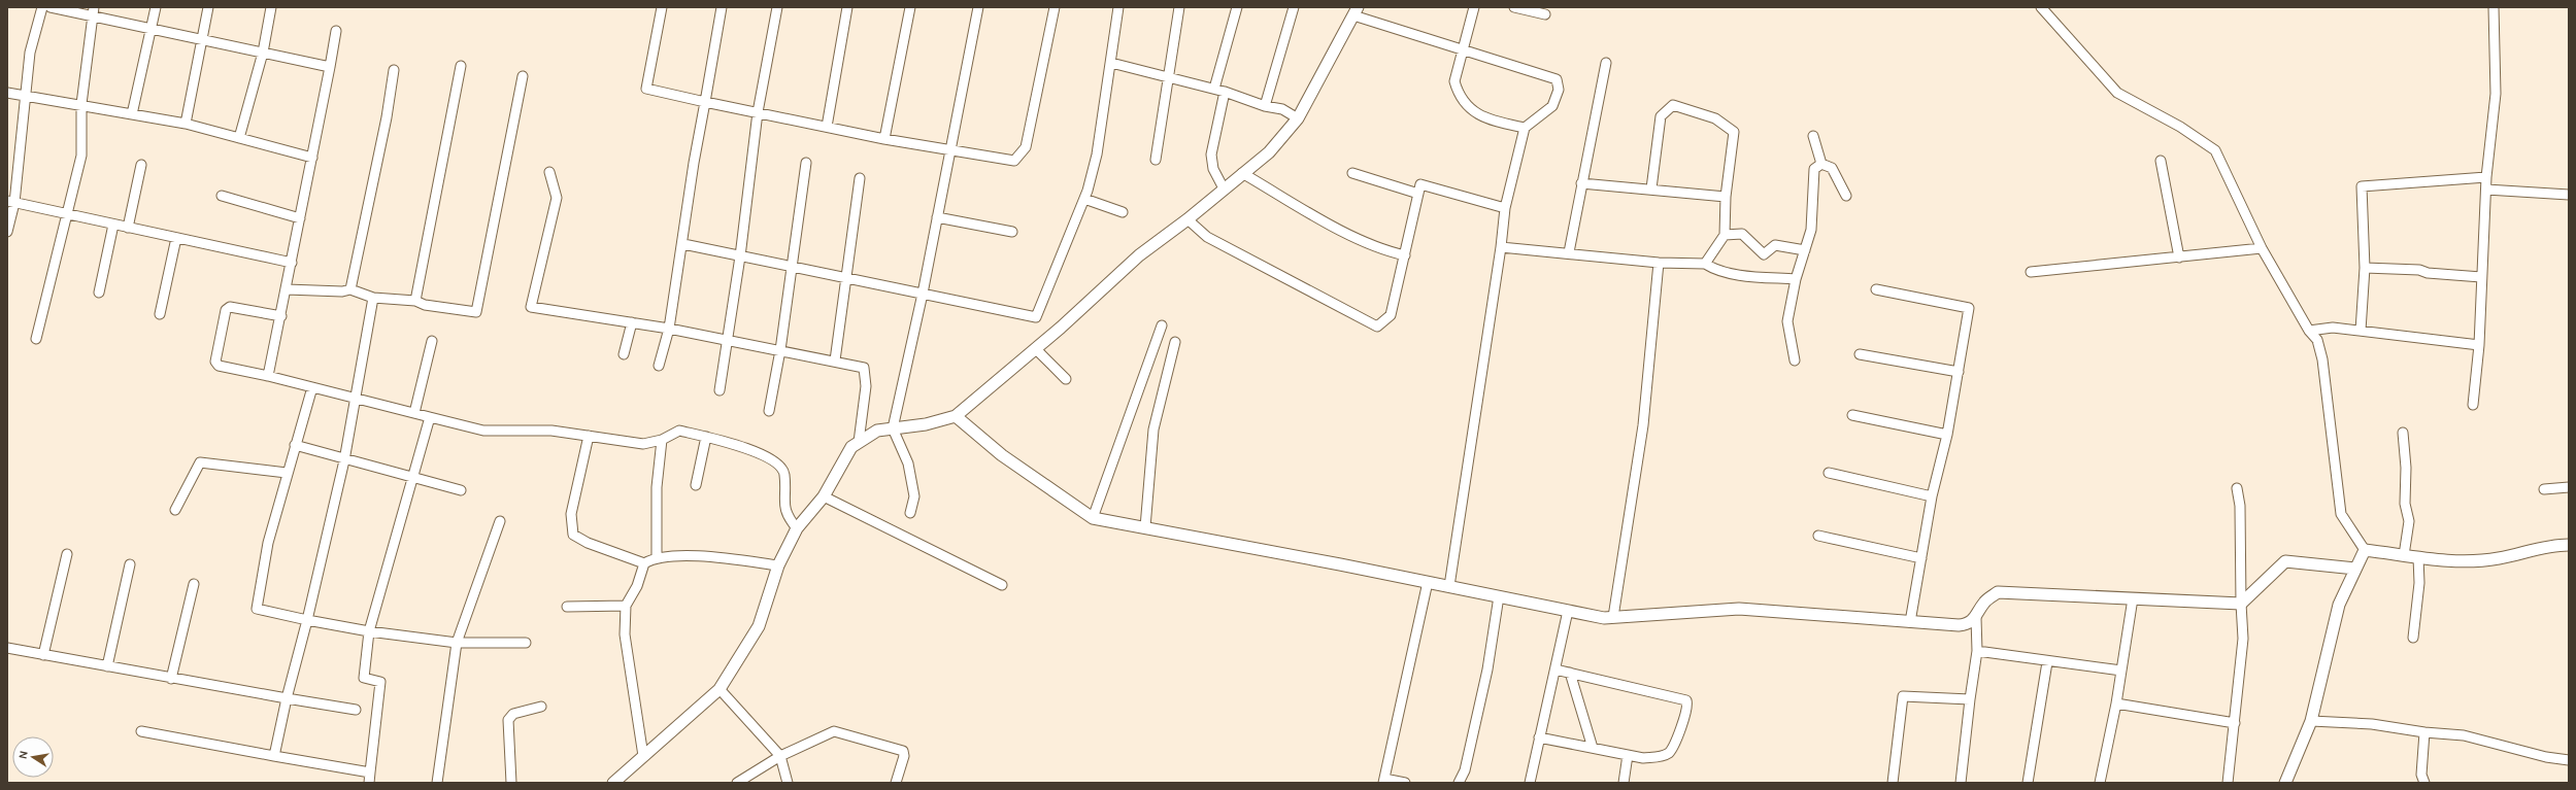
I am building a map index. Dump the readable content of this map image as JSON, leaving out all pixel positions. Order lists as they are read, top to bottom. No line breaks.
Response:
{"north":"left"}
